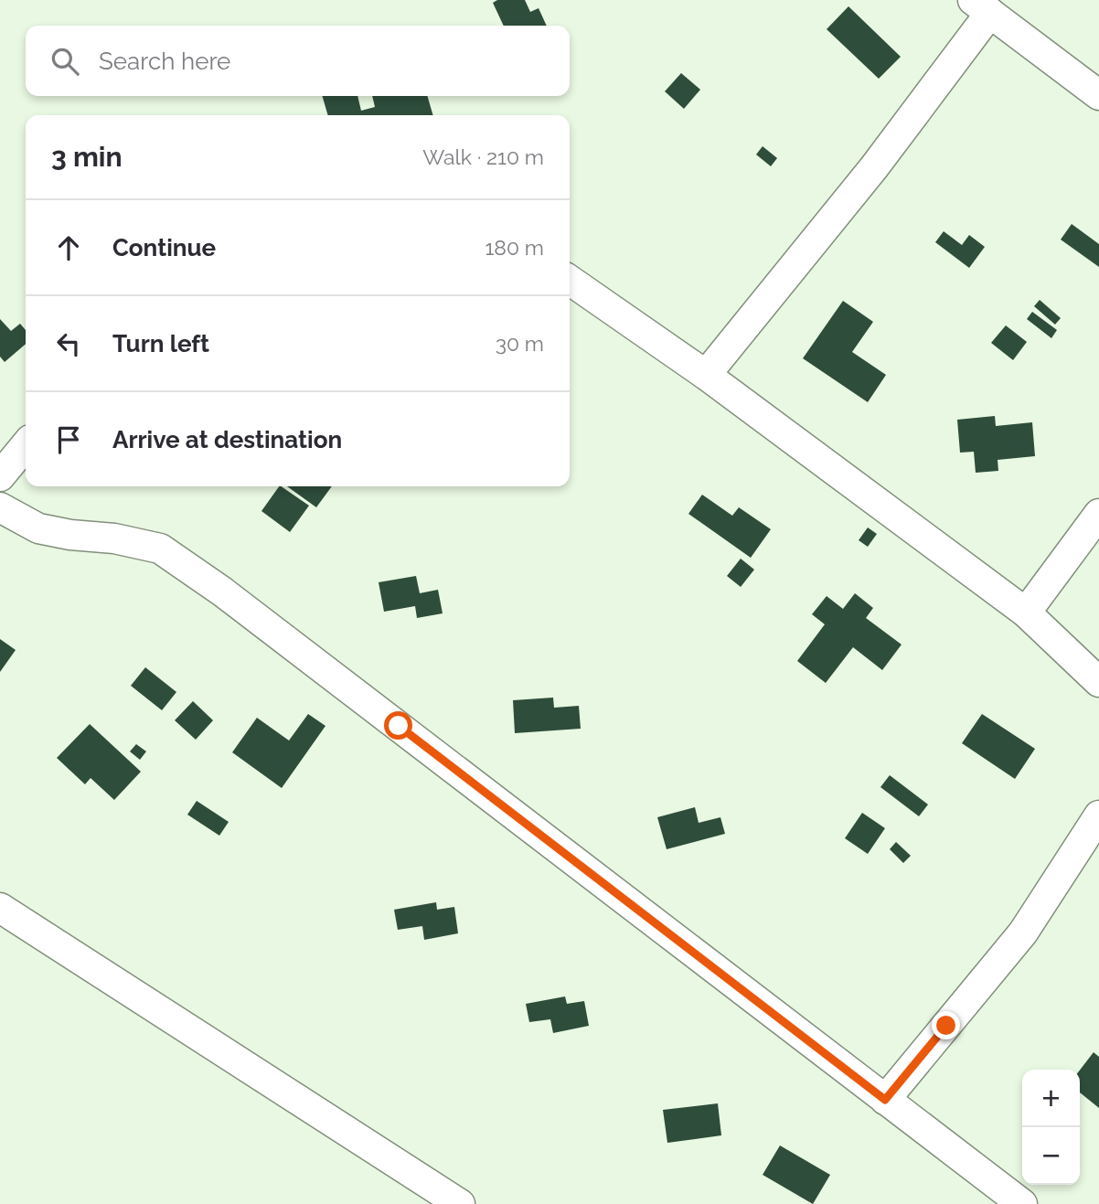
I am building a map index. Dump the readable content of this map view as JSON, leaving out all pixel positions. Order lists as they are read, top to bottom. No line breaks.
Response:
{"page":{"search":"Search here","heading":["3 min","Walk · 210 m"],"list":[["Continue","180 m"],["Turn left","30 m"],"Arrive at destination"],"map_buttons":["+","−"]}}
